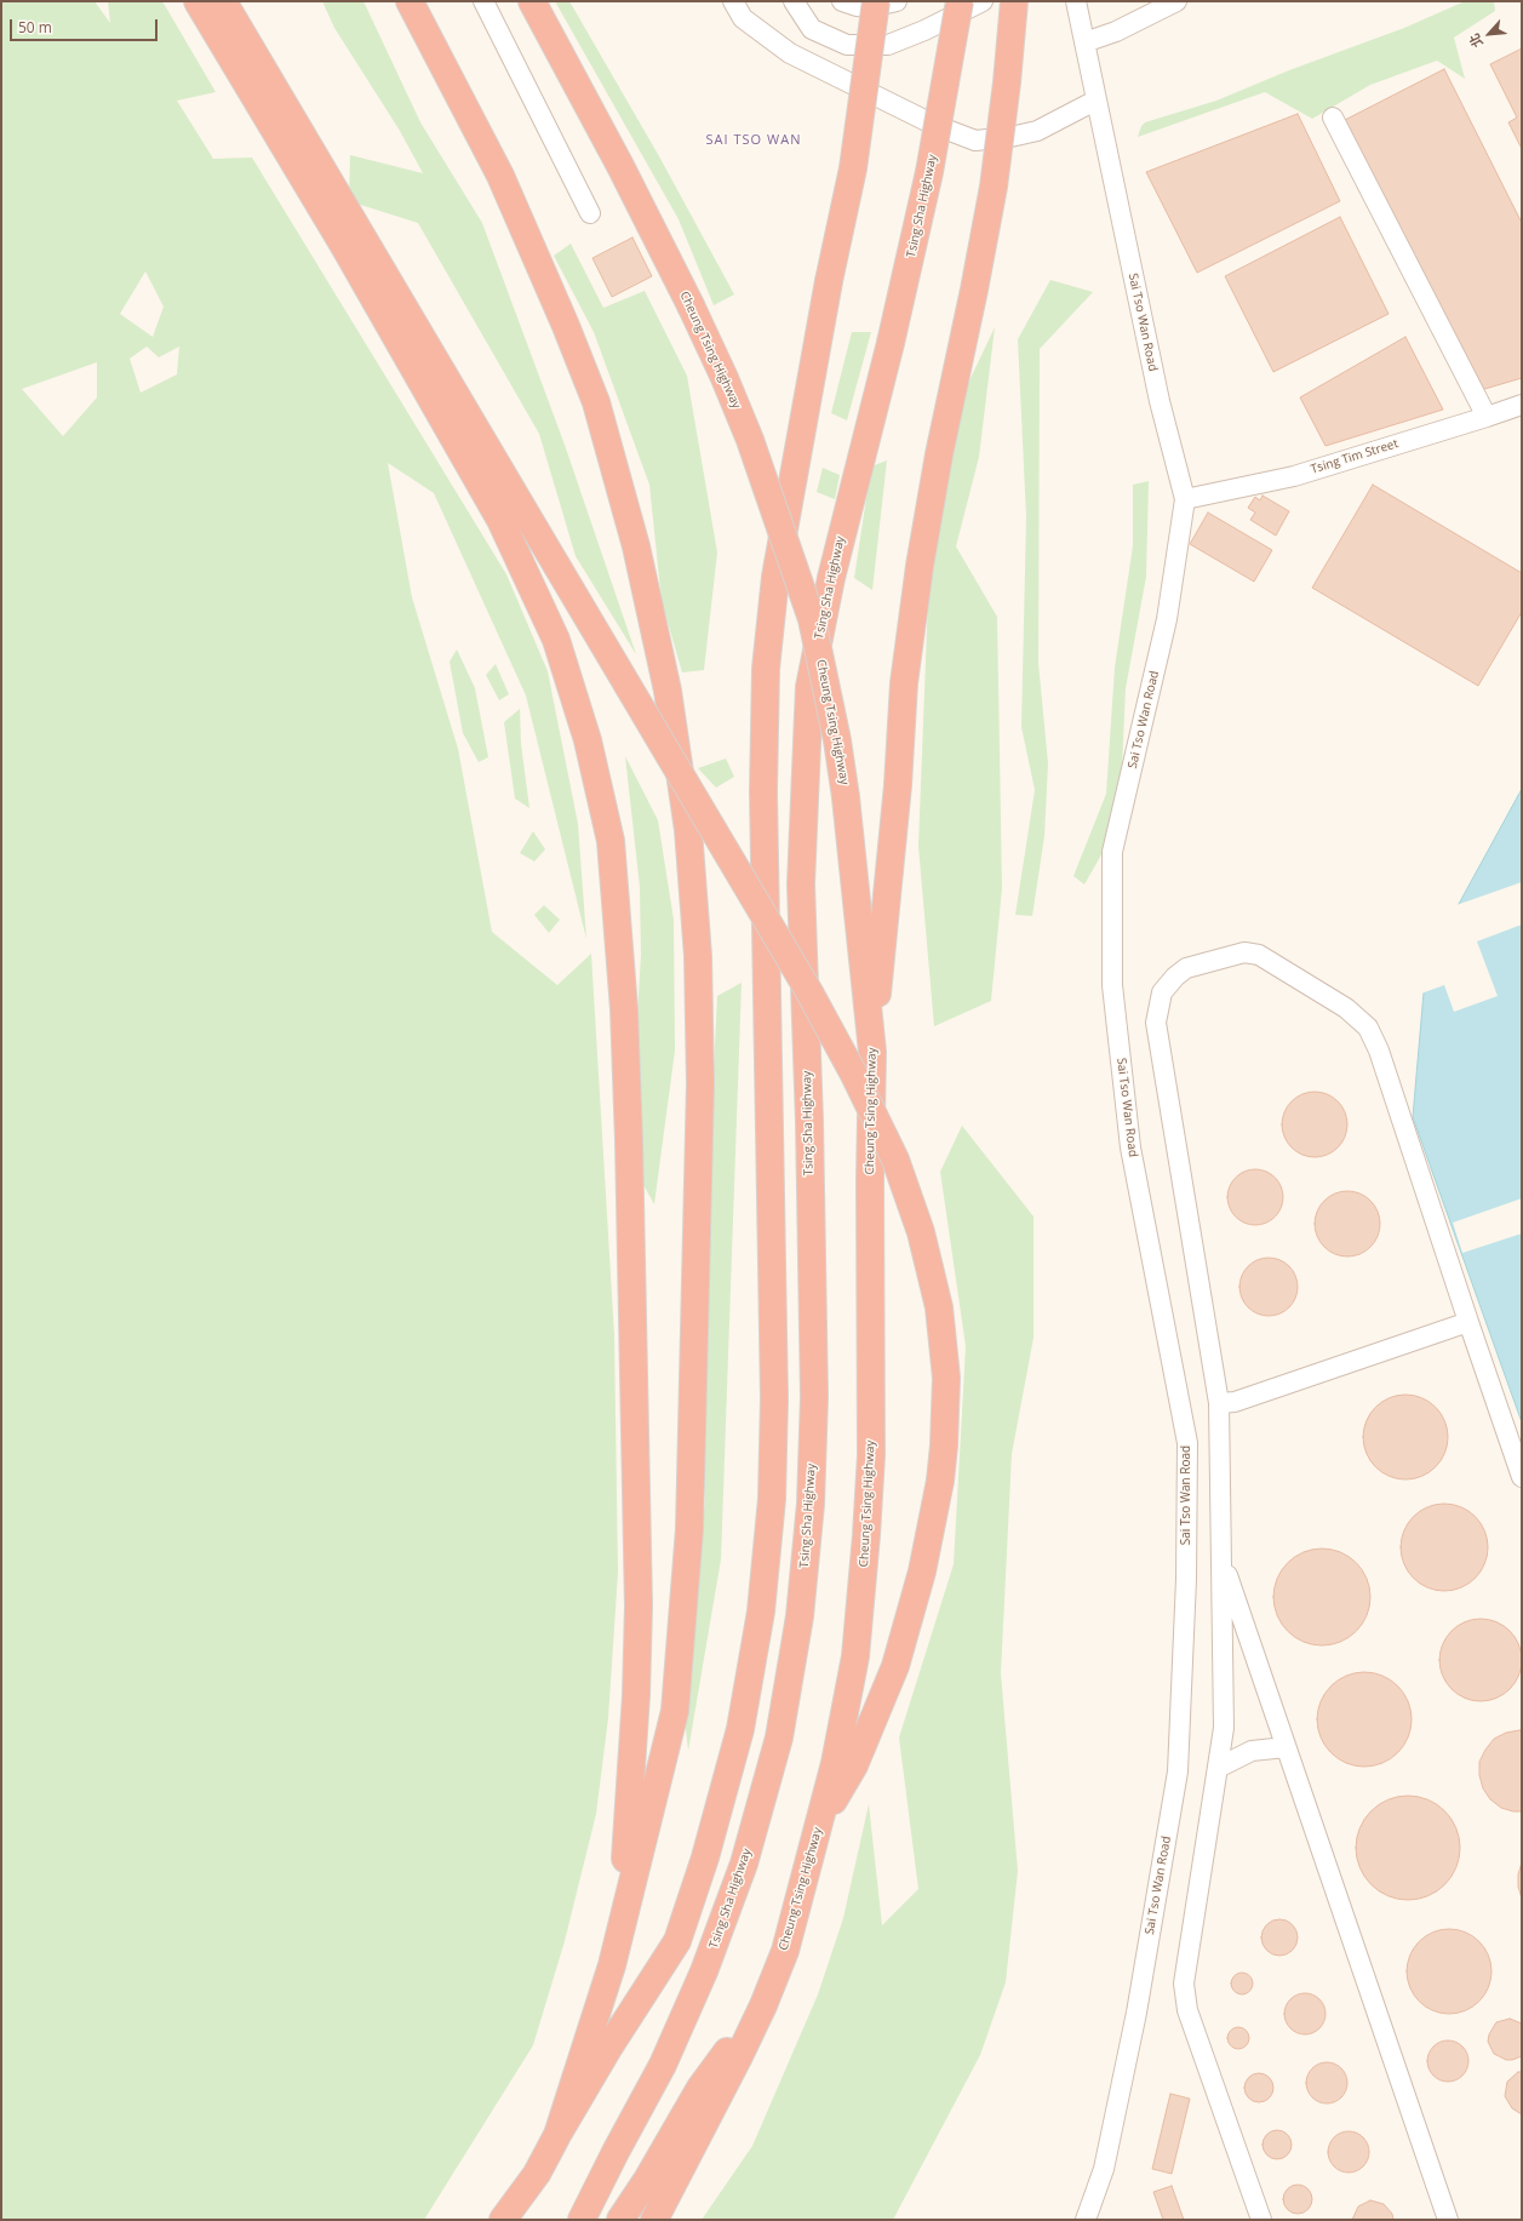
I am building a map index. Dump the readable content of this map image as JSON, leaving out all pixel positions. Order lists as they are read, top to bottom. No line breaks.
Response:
{"streets":{"highway":["Tsing Sha Highway","Cheung Tsing Highway"],"street":["Sai Tso Wan Road","Tsing Tim Street"]},"crossings":[["Sai Tso Wan Road","Tsing Tim Street"]],"districts":["SAI TSO WAN"],"scale_bar":"50 m","north":"bottom left"}
